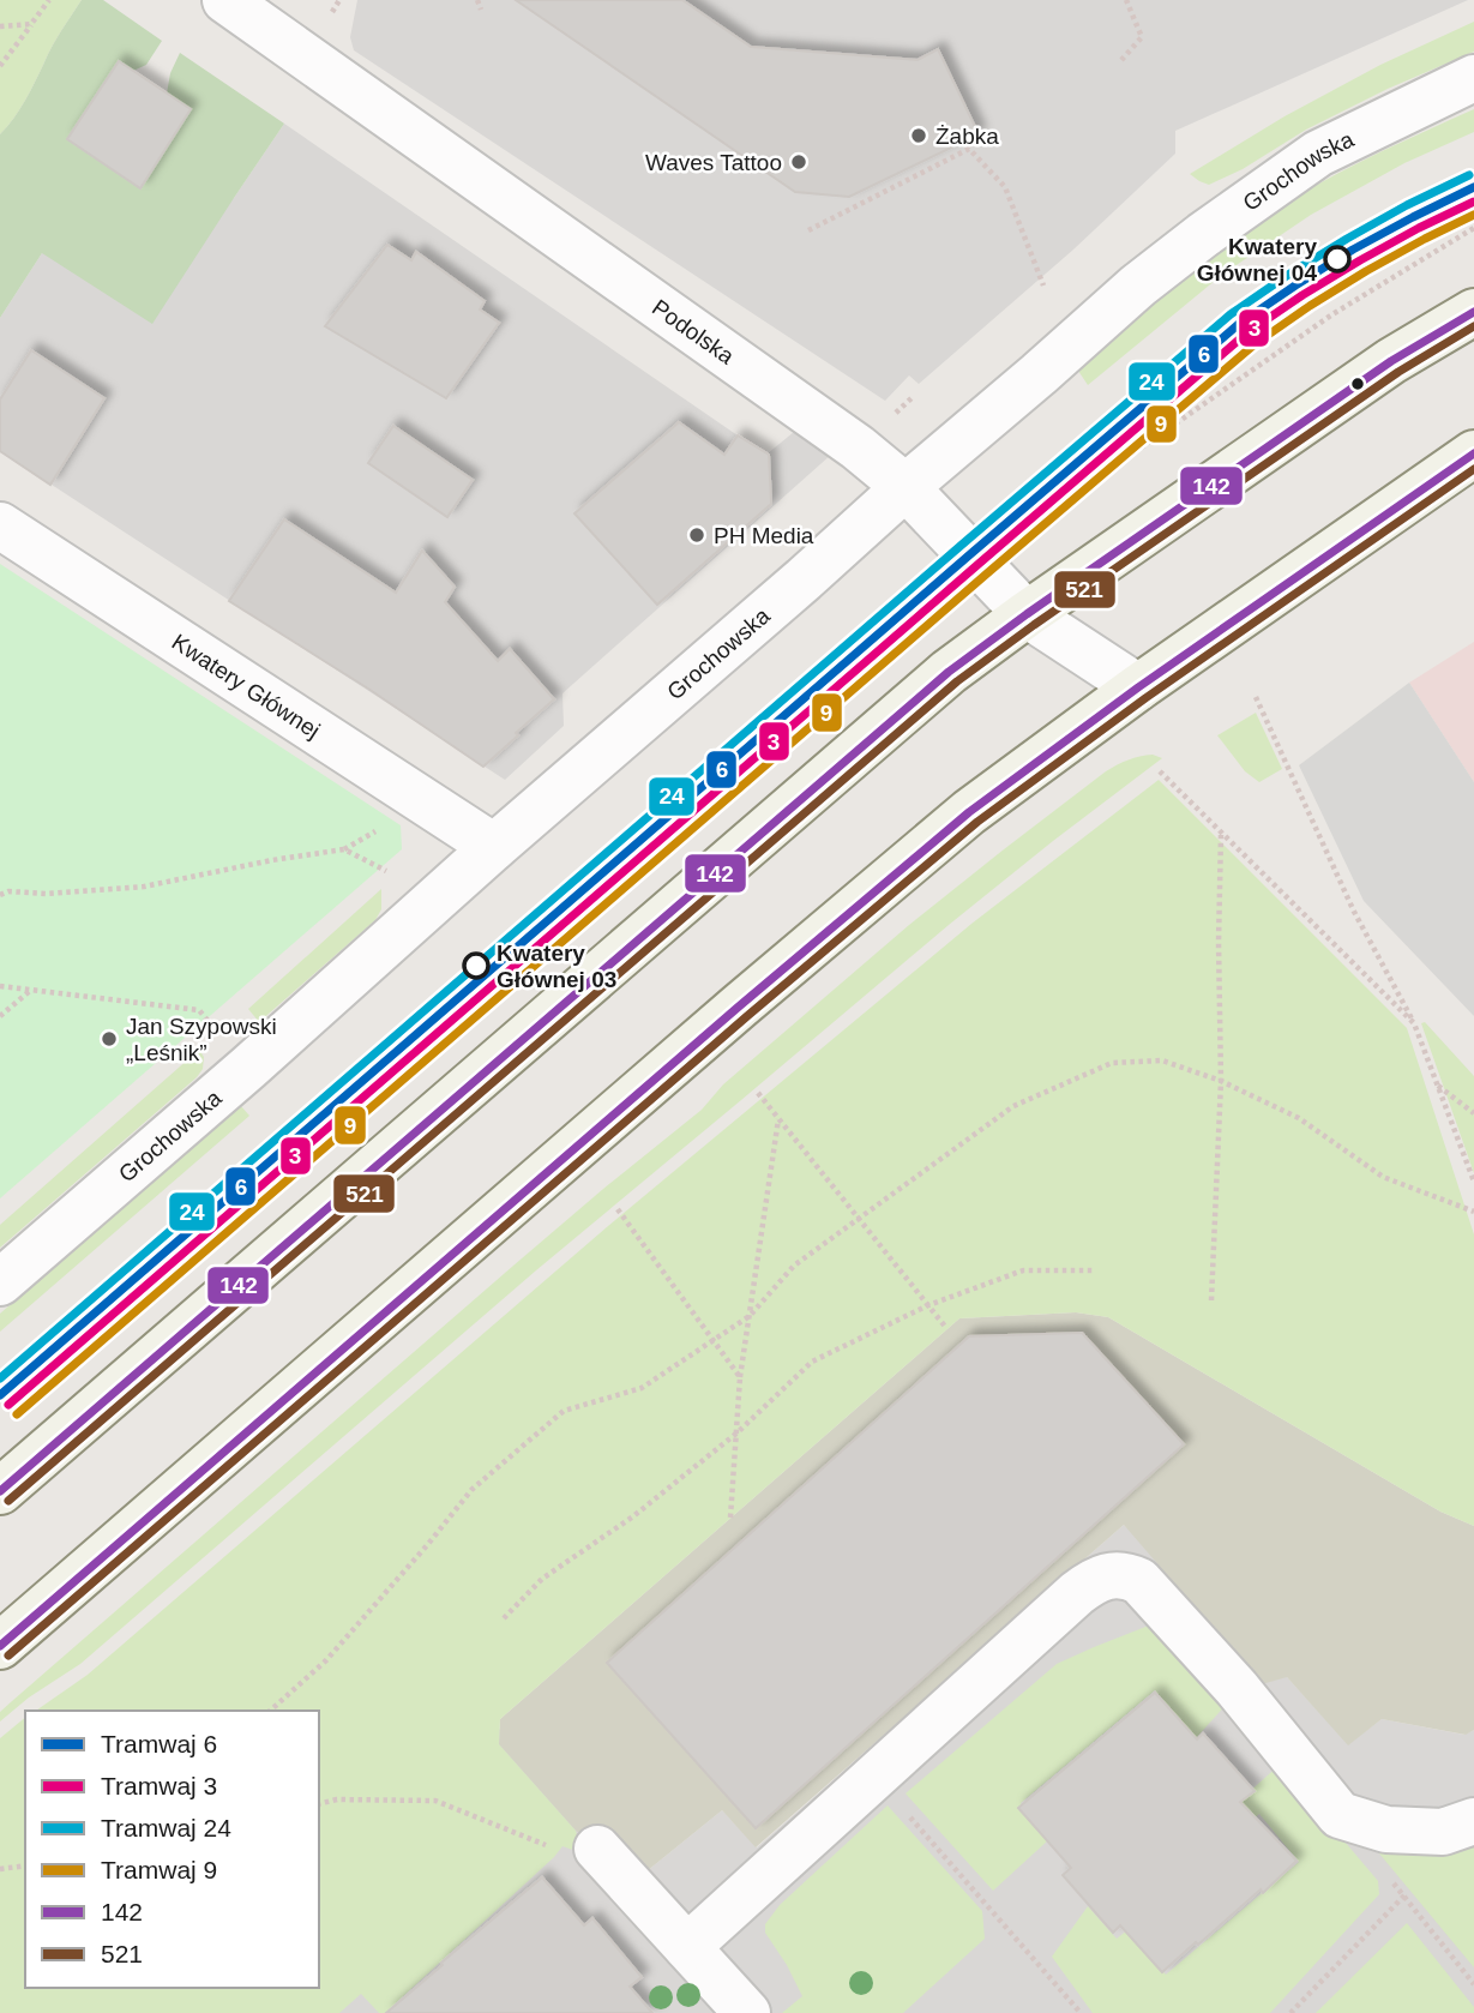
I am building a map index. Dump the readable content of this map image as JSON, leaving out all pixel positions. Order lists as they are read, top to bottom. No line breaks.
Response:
{"streets":{"street":["Grochowska","Podolska","Kwatery Głównej"]},"crossings":[["Grochowska","Podolska"],["Grochowska","Kwatery Głównej"]],"places":["Żabka","Waves Tattoo","Kwatery Głównej 04","PH Media","Kwatery Głównej 03","Jan Szypowski „Leśnik”"],"lines":["tram line 24","tram line 6","tram line 3","tram line 9","transit line 142","transit line 521"],"legend":["Tramwaj 6","Tramwaj 3","Tramwaj 24","Tramwaj 9","142","521"]}
